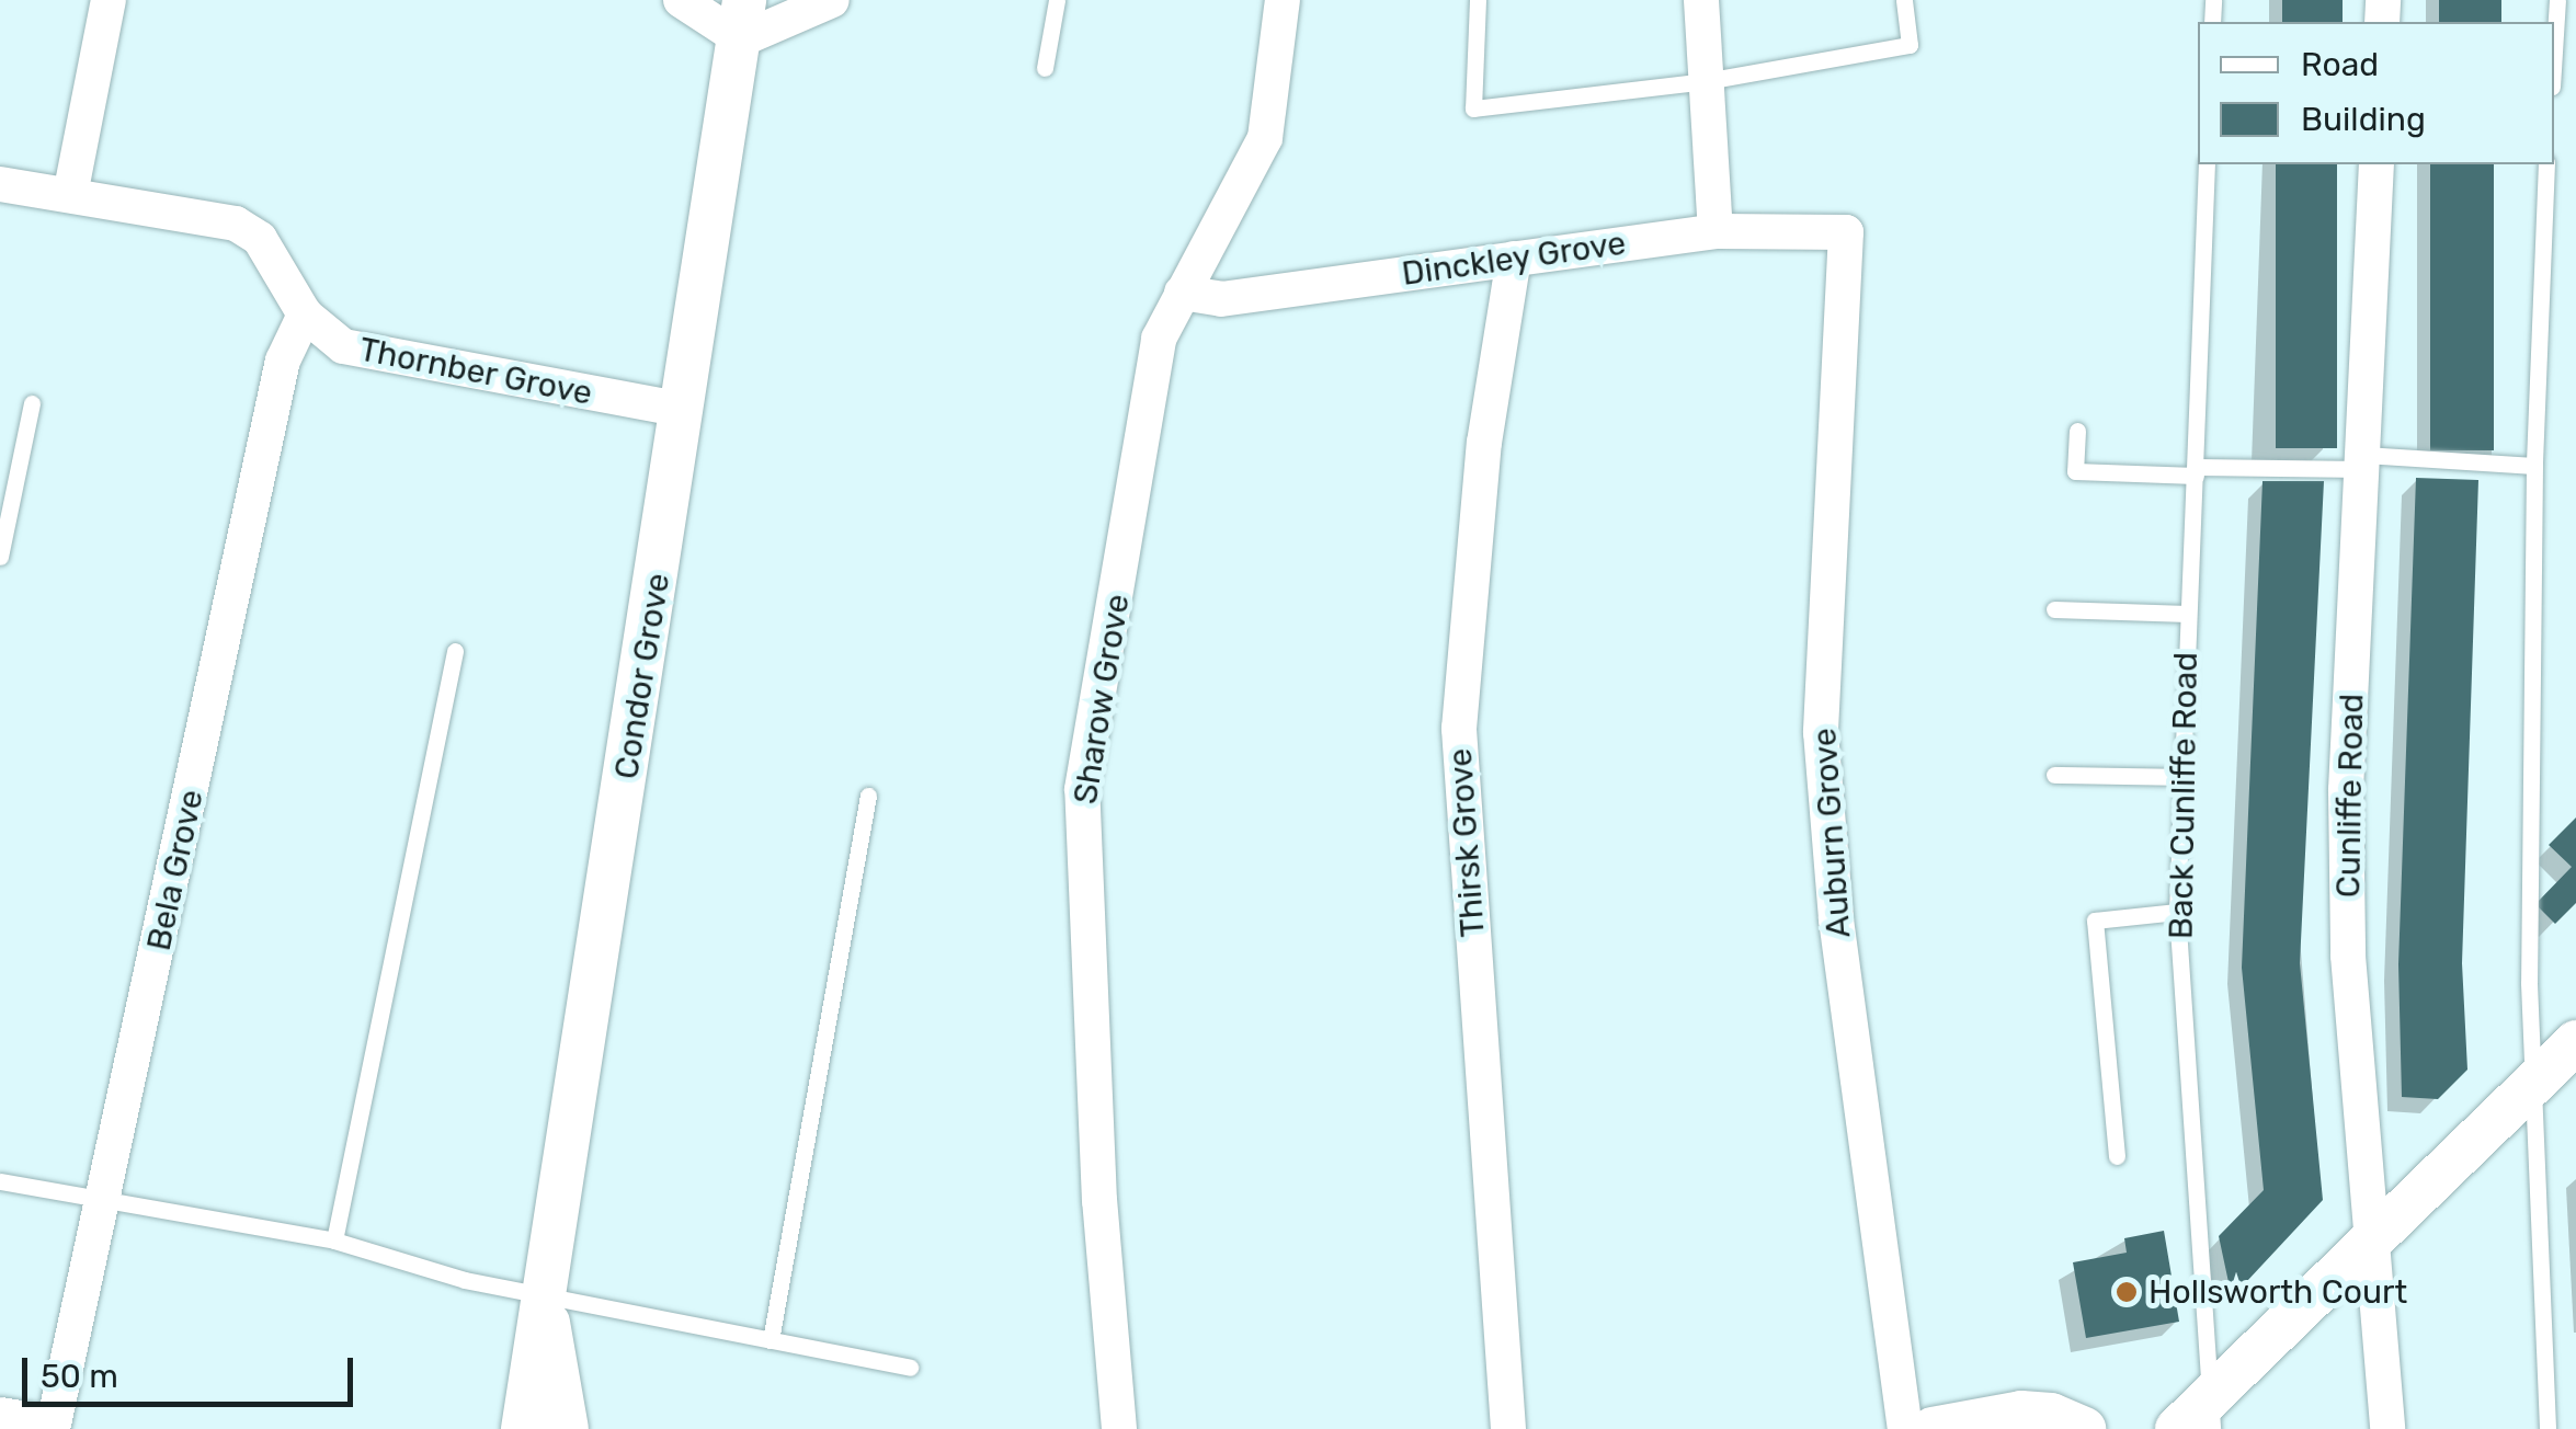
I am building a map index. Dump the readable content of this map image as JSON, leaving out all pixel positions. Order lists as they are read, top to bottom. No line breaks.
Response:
{"streets":{"street":["Dinckley Grove","Thornber Grove","Condor Grove","Sharow Grove","Cunliffe Road","Auburn Grove","Thirsk Grove","Bela Grove"],"lane":["Back Cunliffe Road"]},"crossings":[["Dinckley Grove","Sharow Grove"],["Dinckley Grove","Auburn Grove"],["Dinckley Grove","Thirsk Grove"],["Thornber Grove","Condor Grove"],["Thornber Grove","Bela Grove"]],"places":["Hollsworth Court"],"legend":["Road","Building"],"scale_bar":"50 m"}
